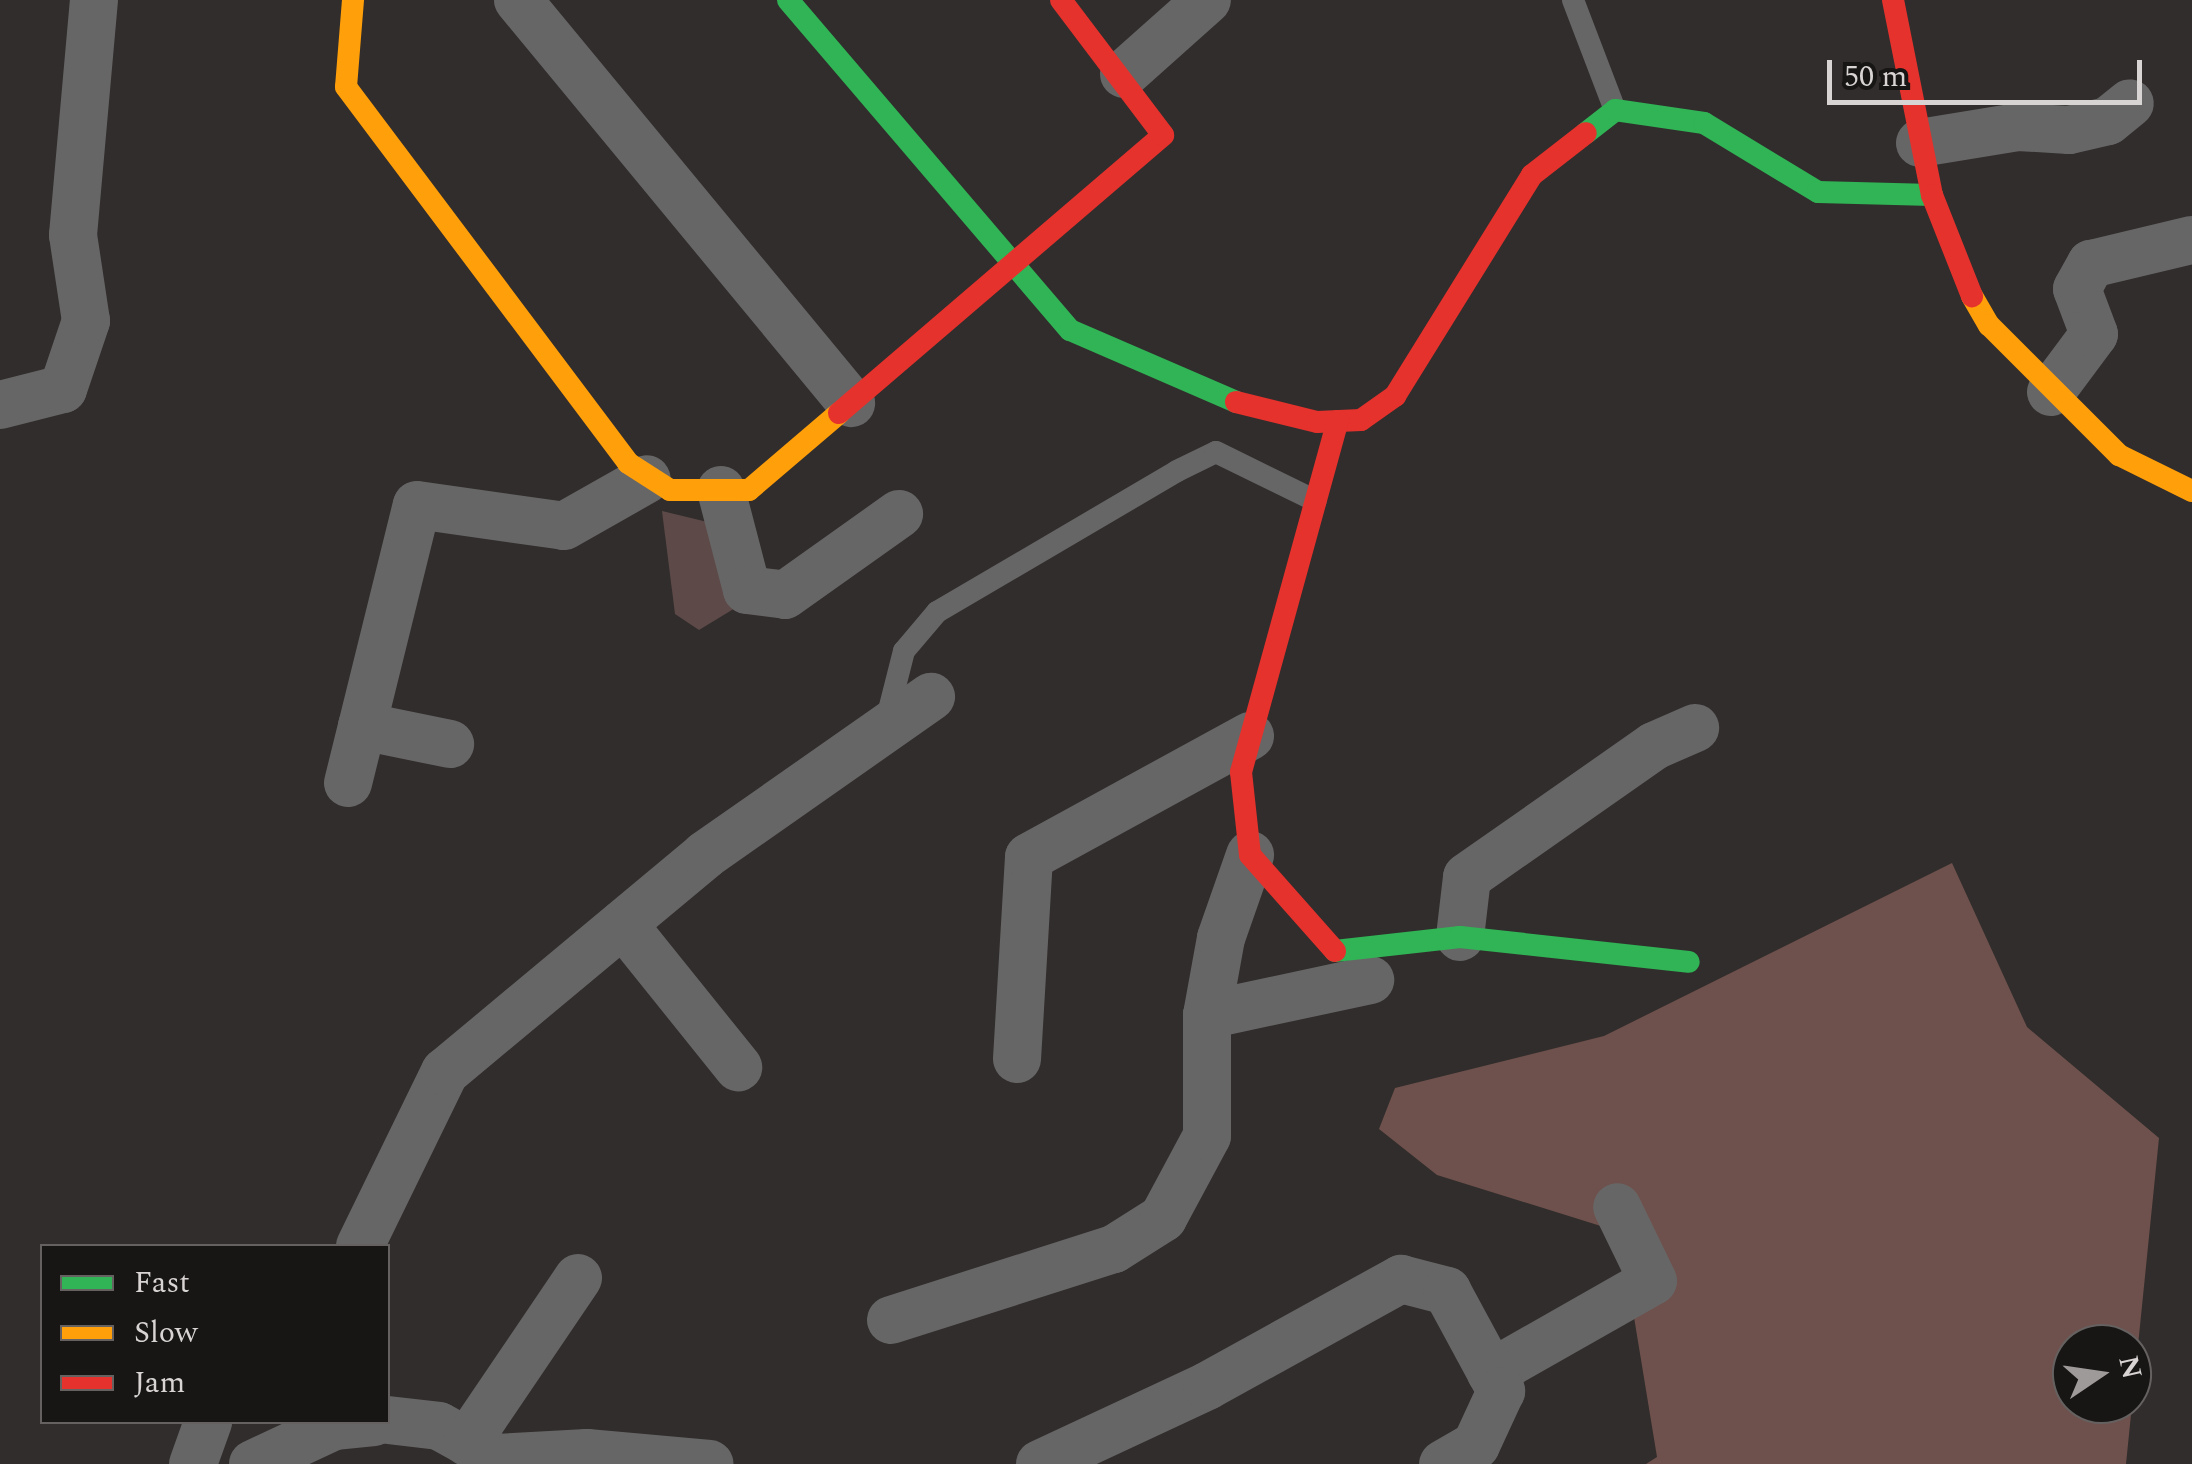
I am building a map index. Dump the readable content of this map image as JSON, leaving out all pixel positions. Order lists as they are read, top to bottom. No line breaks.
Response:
{"legend":["Fast","Slow","Jam"],"scale_bar":"50 m","north":"right"}
